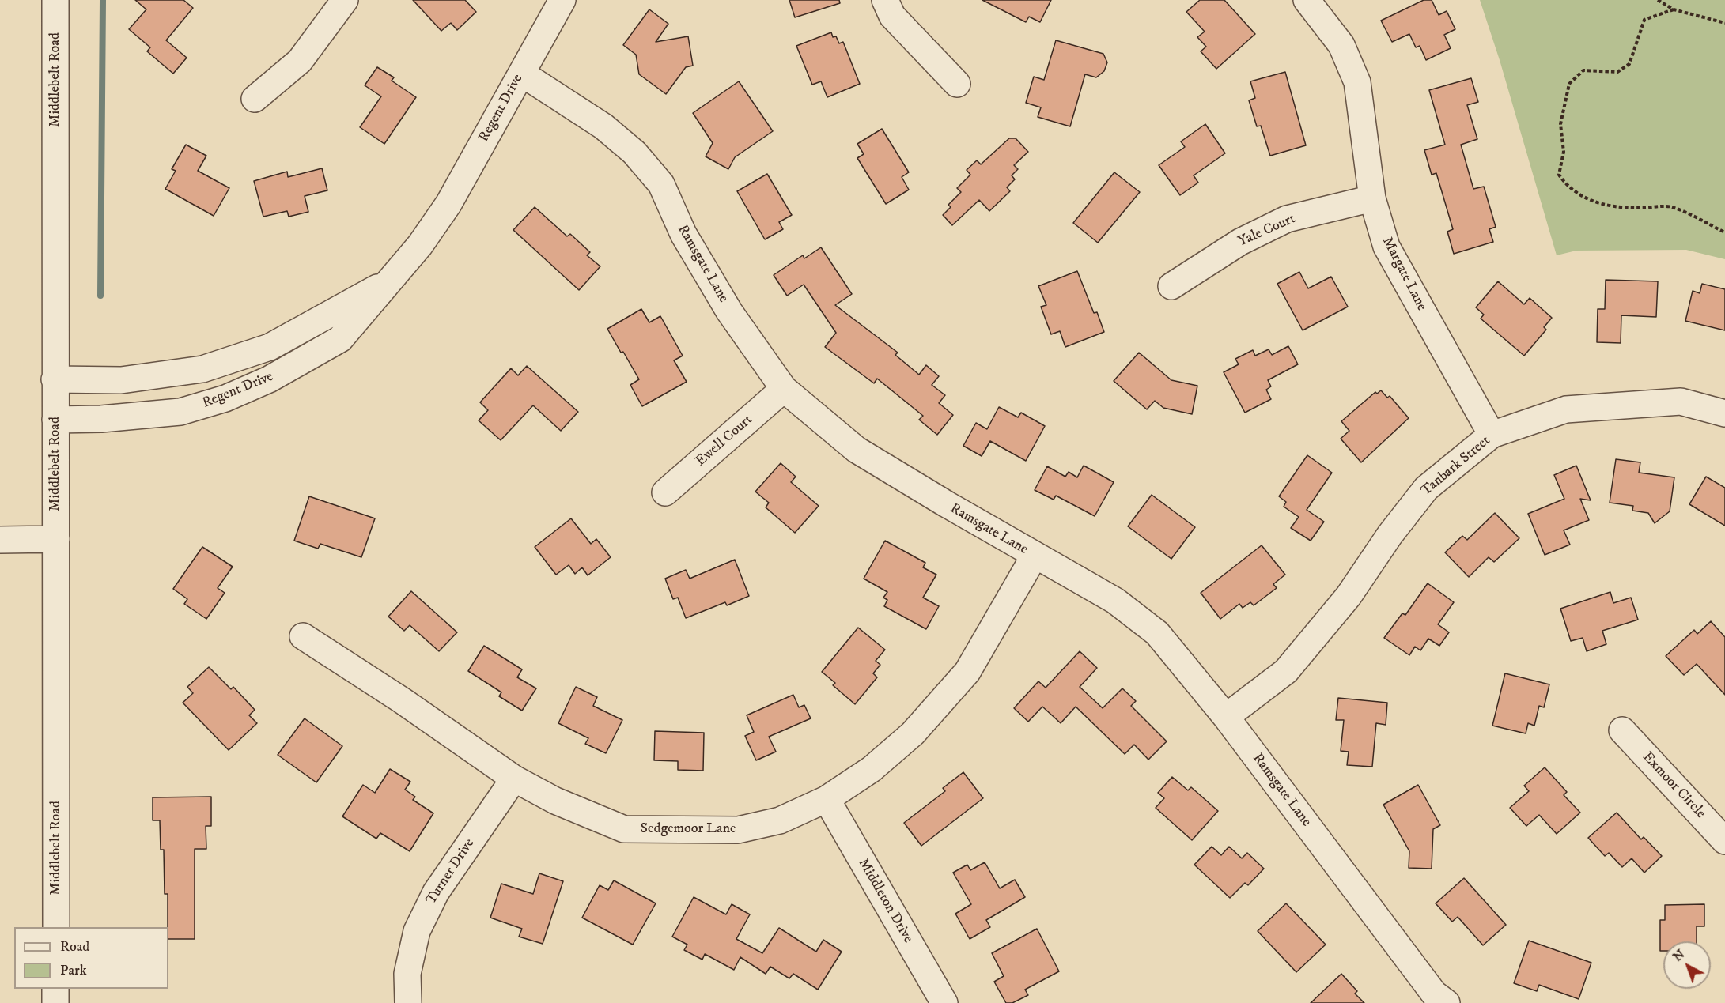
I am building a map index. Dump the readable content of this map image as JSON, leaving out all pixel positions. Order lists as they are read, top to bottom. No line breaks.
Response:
{"streets":{"street":["Middlebelt Road","Regent Drive","Yale Court","Ramsgate Lane","Margate Lane","Ewell Court","Tanbark Street","Exmoor Circle","Sedgemoor Lane","Turner Drive","Middleton Drive"]},"crossings":[["Middlebelt Road","Regent Drive"],["Regent Drive","Ramsgate Lane"],["Yale Court","Margate Lane"],["Ramsgate Lane","Ewell Court"],["Ramsgate Lane","Tanbark Street"],["Ramsgate Lane","Sedgemoor Lane"],["Margate Lane","Tanbark Street"],["Sedgemoor Lane","Turner Drive"],["Sedgemoor Lane","Middleton Drive"]],"legend":["Road","Park"],"north":"top left"}
